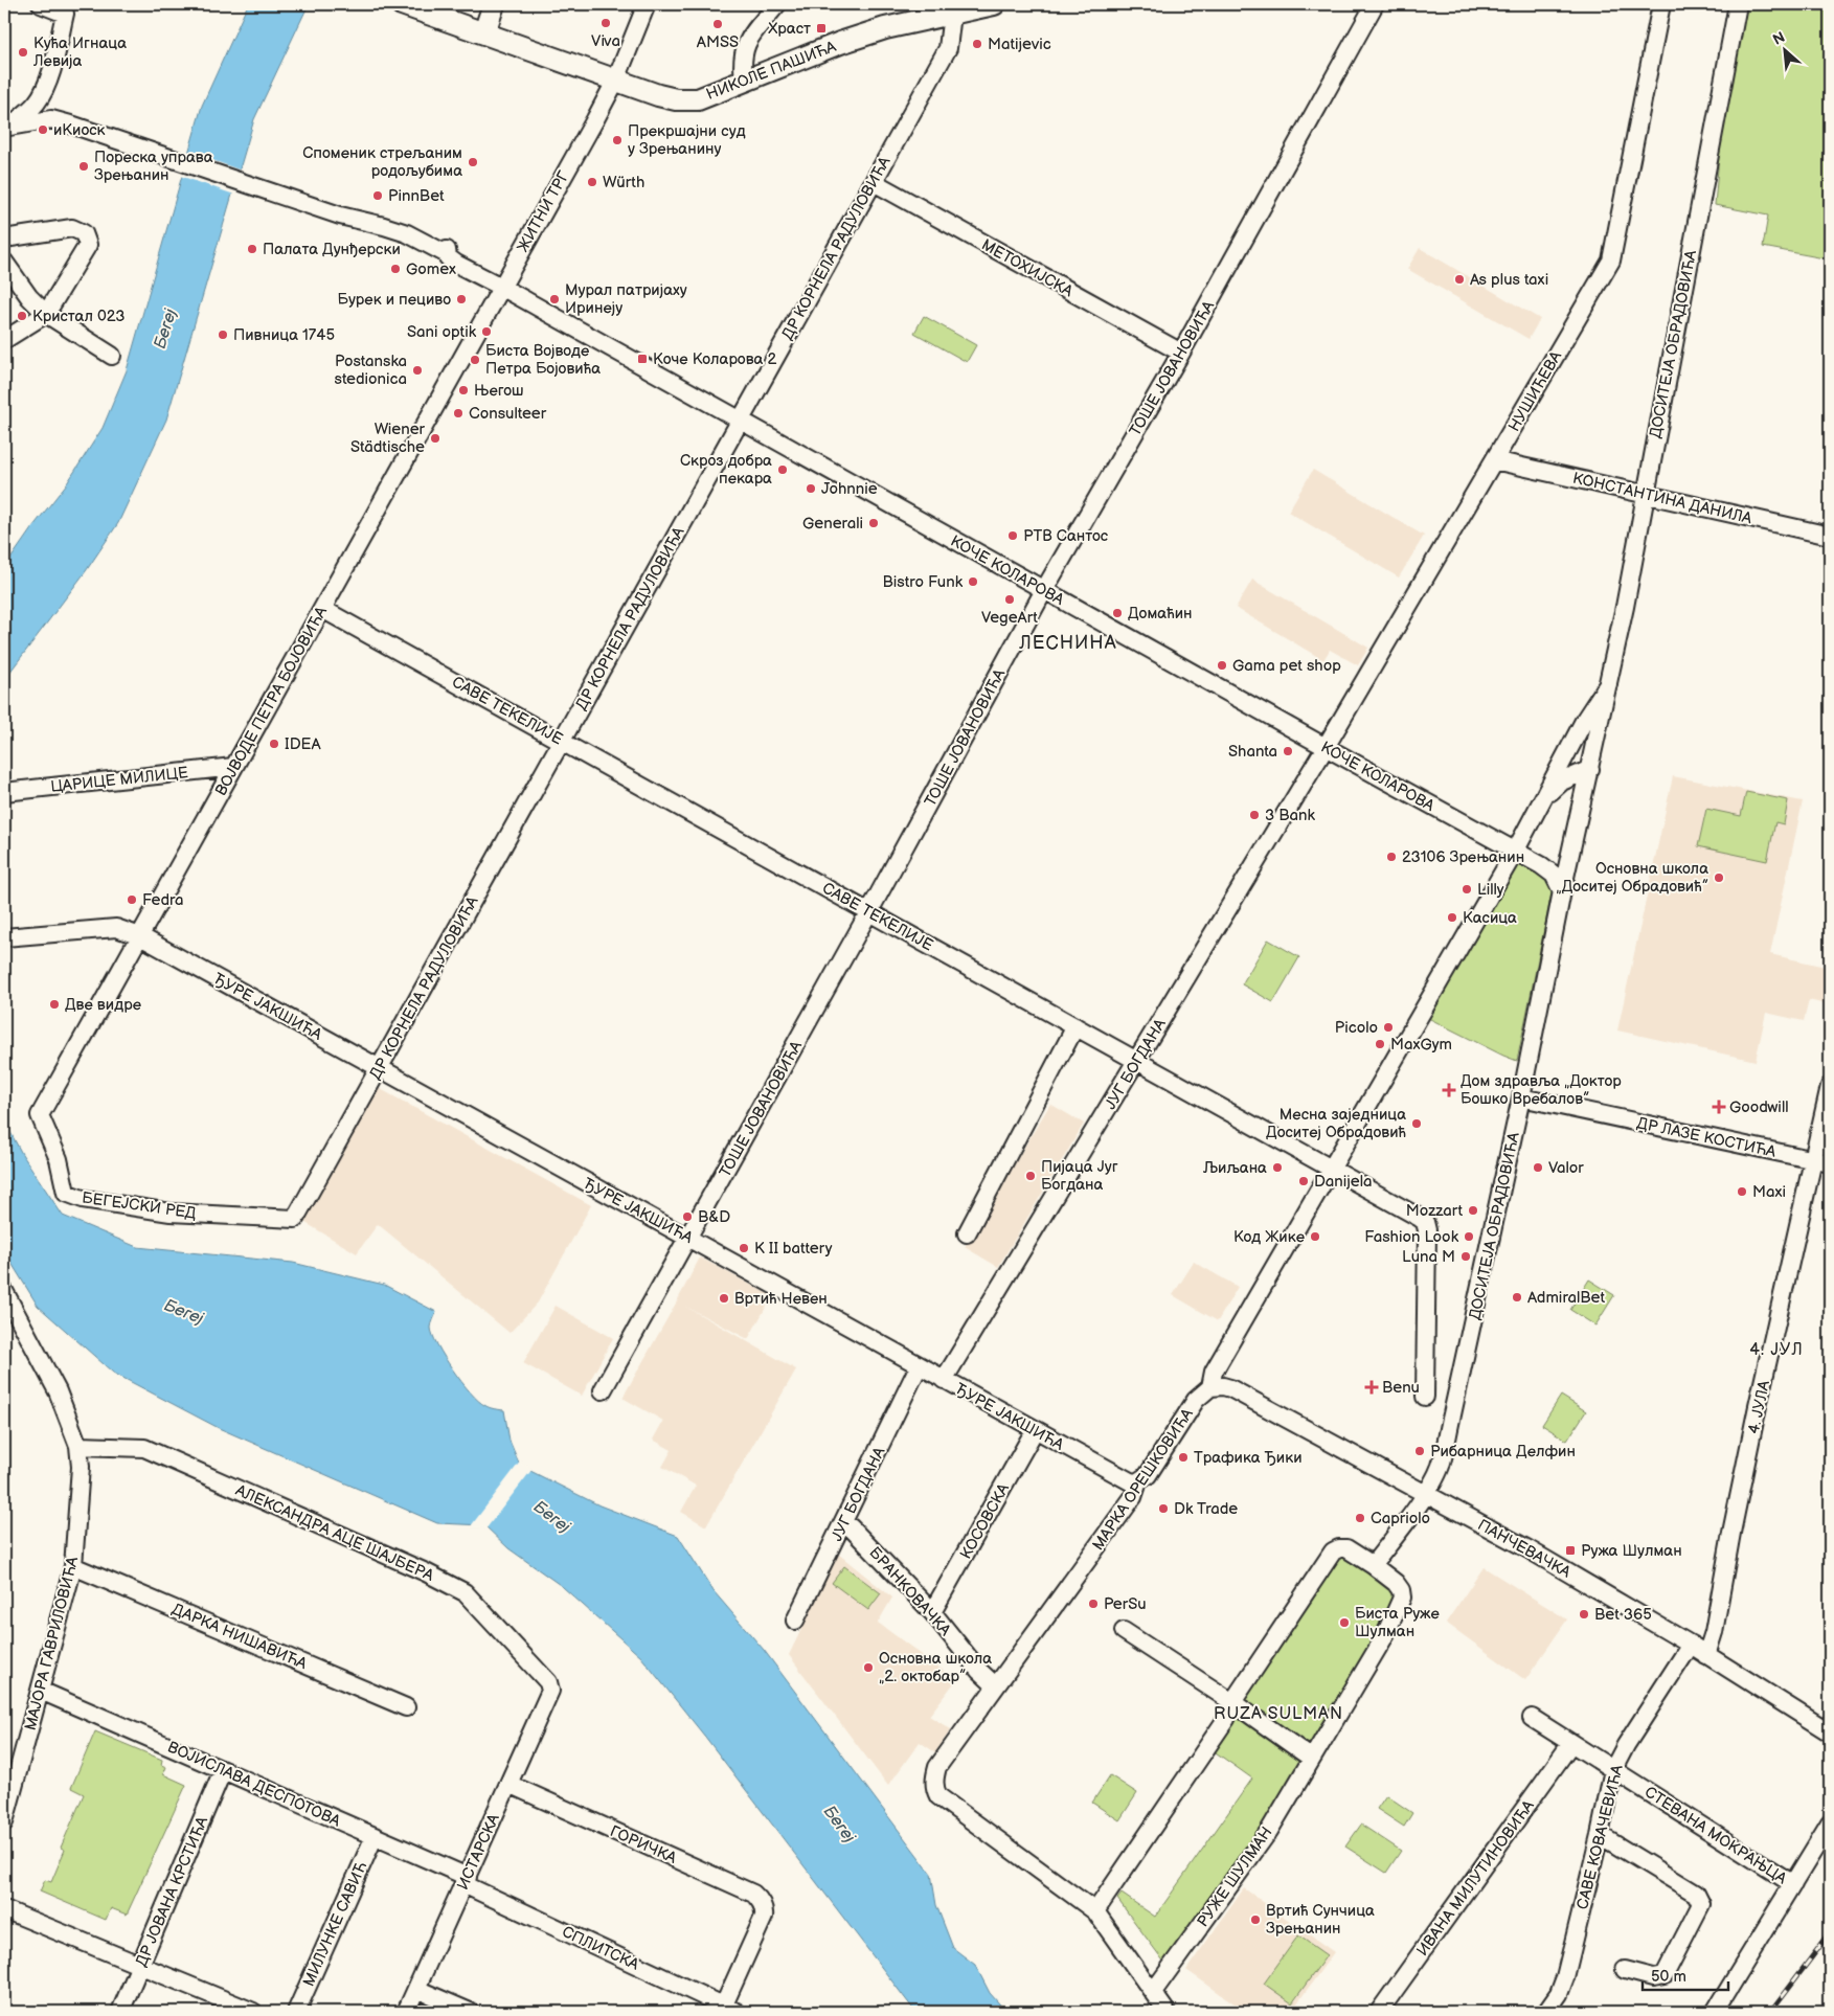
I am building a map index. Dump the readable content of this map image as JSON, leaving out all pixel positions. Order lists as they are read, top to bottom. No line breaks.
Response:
{"streets":{"main road":["НИКОЛЕ ПАШИЋА"],"street":["ЖИТНИ ТРГ","ДР КОРНЕЛА РАДУЛОВИЋА","МЕТОХИЈСКА","ДОСИТЕЈА ОБРАДОВИЋА","ТОШЕ ЈОВАНОВИЋА","НУШИЋЕВА","КОНСТАНТИНА ДАНИЛА","КОЧЕ КОЛАРОВА","ВОЈВОДЕ ПЕТРА БОЈОВИЋА","САВЕ ТЕКЕЛИЈЕ","ЦАРИЦЕ МИЛИЦЕ","ЂУРЕ ЈАКШИЋА","ЈУГ БОГДАНА","ДР ЛАЗЕ КОСТИЋА","БЕГЕЈСКИ РЕД","4. ЈУЛА","МАРКА ОРЕШКОВИЋА","КОСОВСКА","АЛЕКСАНДРА АЦЕ ШАЈБЕРА","ПАНЧЕВАЧКА","БРАНКОВАЧКА","ДАРКА НИШАВИЋА","МАЈОРА ГАВРИЛОВИЋА","ВОЈИСЛАВА ДЕСПОТОВА","СТЕВАНА МОКРАЊЦА","САВЕ КОВАЧЕВИЋА","ГОРИЧКА","ИСТАРСКА","РУЖЕ ШУЛМАН","ИВАНА МИЛУТИНОВИЋА","ДР ЈОВАНА КРСТИЋА","МИЛУНКЕ САВИЋ","СПЛИТСКА"]},"crossings":[["НИКОЛЕ ПАШИЋА","ЖИТНИ ТРГ"],["НИКОЛЕ ПАШИЋА","ДР КОРНЕЛА РАДУЛОВИЋА"],["ЖИТНИ ТРГ","КОЧЕ КОЛАРОВА"],["ЖИТНИ ТРГ","ВОЈВОДЕ ПЕТРА БОЈОВИЋА"],["ДР КОРНЕЛА РАДУЛОВИЋА","МЕТОХИЈСКА"],["ДР КОРНЕЛА РАДУЛОВИЋА","КОЧЕ КОЛАРОВА"],["ДР КОРНЕЛА РАДУЛОВИЋА","САВЕ ТЕКЕЛИЈЕ"],["ДР КОРНЕЛА РАДУЛОВИЋА","ЂУРЕ ЈАКШИЋА"],["ДР КОРНЕЛА РАДУЛОВИЋА","БЕГЕЈСКИ РЕД"],["МЕТОХИЈСКА","ТОШЕ ЈОВАНОВИЋА"],["ДОСИТЕЈА ОБРАДОВИЋА","КОНСТАНТИНА ДАНИЛА"],["ДОСИТЕЈА ОБРАДОВИЋА","КОЧЕ КОЛАРОВА"],["ДОСИТЕЈА ОБРАДОВИЋА","ДР ЛАЗЕ КОСТИЋА"],["ДОСИТЕЈА ОБРАДОВИЋА","ПАНЧЕВАЧКА"],["ТОШЕ ЈОВАНОВИЋА","КОЧЕ КОЛАРОВА"],["ТОШЕ ЈОВАНОВИЋА","САВЕ ТЕКЕЛИЈЕ"],["ТОШЕ ЈОВАНОВИЋА","ЂУРЕ ЈАКШИЋА"],["НУШИЋЕВА","КОНСТАНТИНА ДАНИЛА"],["НУШИЋЕВА","КОЧЕ КОЛАРОВА"],["НУШИЋЕВА","ЈУГ БОГДАНА"],["КОЧЕ КОЛАРОВА","ВОЈВОДЕ ПЕТРА БОЈОВИЋА"],["КОЧЕ КОЛАРОВА","ЈУГ БОГДАНА"],["ВОЈВОДЕ ПЕТРА БОЈОВИЋА","САВЕ ТЕКЕЛИЈЕ"],["ВОЈВОДЕ ПЕТРА БОЈОВИЋА","ЦАРИЦЕ МИЛИЦЕ"],["ВОЈВОДЕ ПЕТРА БОЈОВИЋА","ЂУРЕ ЈАКШИЋА"],["ВОЈВОДЕ ПЕТРА БОЈОВИЋА","БЕГЕЈСКИ РЕД"],["САВЕ ТЕКЕЛИЈЕ","ЈУГ БОГДАНА"],["САВЕ ТЕКЕЛИЈЕ","МАРКА ОРЕШКОВИЋА"],["ЂУРЕ ЈАКШИЋА","ЈУГ БОГДАНА"],["ЂУРЕ ЈАКШИЋА","МАРКА ОРЕШКОВИЋА"],["ЂУРЕ ЈАКШИЋА","КОСОВСКА"],["ЈУГ БОГДАНА","БРАНКОВАЧКА"],["ДР ЛАЗЕ КОСТИЋА","4. ЈУЛА"],["4. ЈУЛА","ПАНЧЕВАЧКА"],["МАРКА ОРЕШКОВИЋА","ПАНЧЕВАЧКА"],["МАРКА ОРЕШКОВИЋА","БРАНКОВАЧКА"],["МАРКА ОРЕШКОВИЋА","РУЖЕ ШУЛМАН"],["КОСОВСКА","БРАНКОВАЧКА"],["АЛЕКСАНДРА АЦЕ ШАЈБЕРА","МАЈОРА ГАВРИЛОВИЋА"],["АЛЕКСАНДРА АЦЕ ШАЈБЕРА","ИСТАРСКА"],["ПАНЧЕВАЧКА","САВЕ КОВАЧЕВИЋА"],["ДАРКА НИШАВИЋА","МАЈОРА ГАВРИЛОВИЋА"],["МАЈОРА ГАВРИЛОВИЋА","ВОЈИСЛАВА ДЕСПОТОВА"],["ВОЈИСЛАВА ДЕСПОТОВА","ИСТАРСКА"],["ВОЈИСЛАВА ДЕСПОТОВА","ДР ЈОВАНА КРСТИЋА"],["ВОЈИСЛАВА ДЕСПОТОВА","МИЛУНКЕ САВИЋ"],["ВОЈИСЛАВА ДЕСПОТОВА","СПЛИТСКА"],["СТЕВАНА МОКРАЊЦА","САВЕ КОВАЧЕВИЋА"],["СТЕВАНА МОКРАЊЦА","ИВАНА МИЛУТИНОВИЋА"],["ГОРИЧКА","ИСТАРСКА"],["ГОРИЧКА","СПЛИТСКА"],["ИСТАРСКА","СПЛИТСКА"]],"districts":["ЛЕСНИНА","4. ЈУЛ","RUZA SULMAN"],"water":["Бегеј"],"places":{"other":["Viva","AMSS","Matijevic","Кућа Игнаца Левија","иКиоск","Прекршајни суд у Зрењанину","Споменик стрељаним родољубима","Пореска управа Зрењанин","Würth","PinnBet","Палата Дунђерски","Gomex","As plus taxi","Бурек и пециво","Мурал патријаху Иринеју","Кристал 023","Sani optik","Пивница 1745","Биста Војводе Петра Бојовића","Postanska stedionica","Његош","Consulteer","Wiener Städtische","Скроз добра пекара","Johnnie","Generali","РТВ Сантос","Bistro Funk","VegeArt","Домаћин","Gama pet shop","IDEA","Shanta","3 Bank","23106 Зрењанин","Основна школа „Доситеј Обрадовић”","Lilly","Fedra","Касица","Две видре","Picolo","MaxGym","Месна заједница Доситеј Обрадовић","Љиљана","Valor","Пијаца Југ Богдана","Danijela","Maxi","Mozzart","B&D","Код Жике","Fashion Look","K II battery","Luna M","AdmiralBet","Вртић Невен","Рибарница Делфин","Трафика Ђики","Dk Trade","Capriolo","PerSu","Bet 365","Биста Руже Шулман","Основна школа „2. октобар”","Вртић Сунчица Зрењанин"],"transit":["Храст","Коче Коларова 2","Ружа Шулман"],"health":["Дом здравља „Доктор Бошко Вребалов”","Goodwill","Benu"]},"scale_bar":"50 m","north":"top left"}
